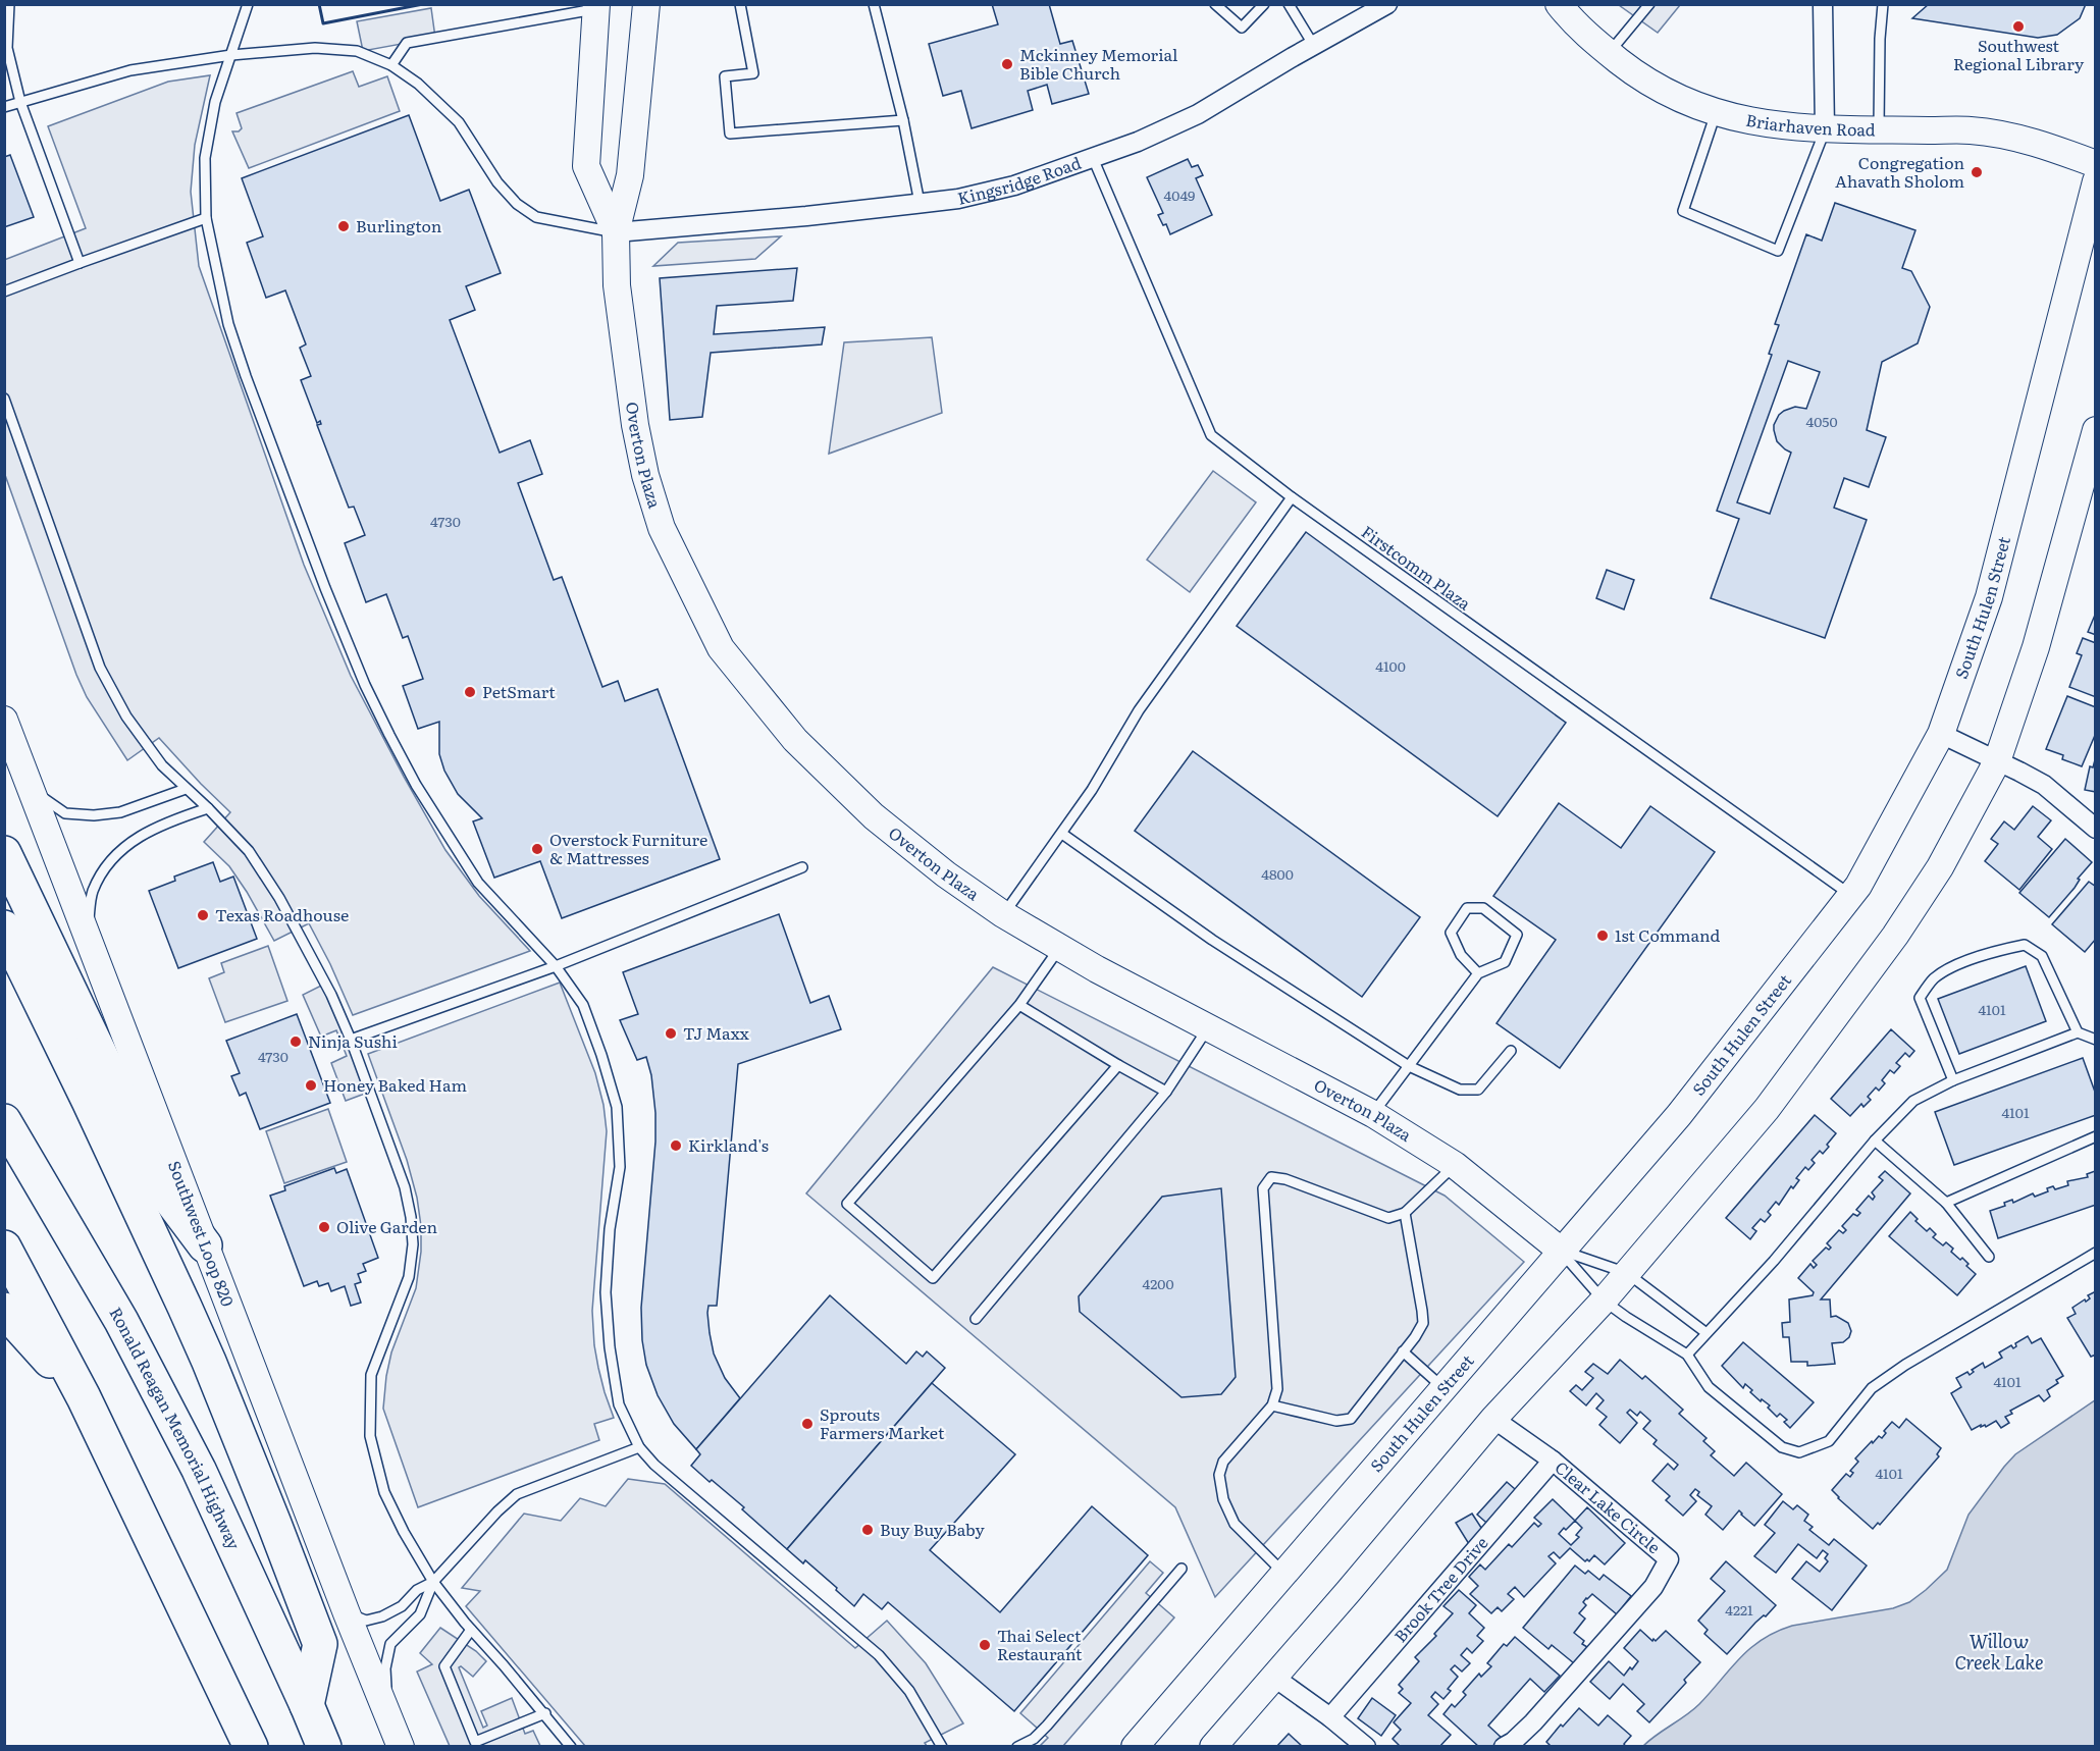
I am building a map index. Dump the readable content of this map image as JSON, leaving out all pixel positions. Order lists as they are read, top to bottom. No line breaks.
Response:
{"streets":{"highway":["Ronald Reagan Memorial Highway"],"main road":["Briarhaven Road","Overton Plaza","South Hulen Street","Southwest Loop 820"],"street":["Kingsridge Road","Clear Lake Circle","Brook Tree Drive"],"lane":["Firstcomm Plaza"]},"crossings":[["Kingsridge Road","Overton Plaza"],["Kingsridge Road","Firstcomm Plaza"],["Overton Plaza","South Hulen Street"],["Firstcomm Plaza","South Hulen Street"],["Clear Lake Circle","Brook Tree Drive"]],"water":["Willow Creek Lake"],"places":["Southwest Regional Library","Mckinney Memorial Bible Church","Congregation Ahavath Sholom","Burlington","PetSmart","Overstock Furniture & Mattresses","Texas Roadhouse","1st Command","TJ Maxx","Ninja Sushi","Honey Baked Ham","Kirkland's","Olive Garden","Sprouts Farmers Market","Buy Buy Baby","Thai Select Restaurant"],"house_numbers":["4049","4050","4730","4100","4800","4101","4730","4101","4200","4101","4101","4221"]}
